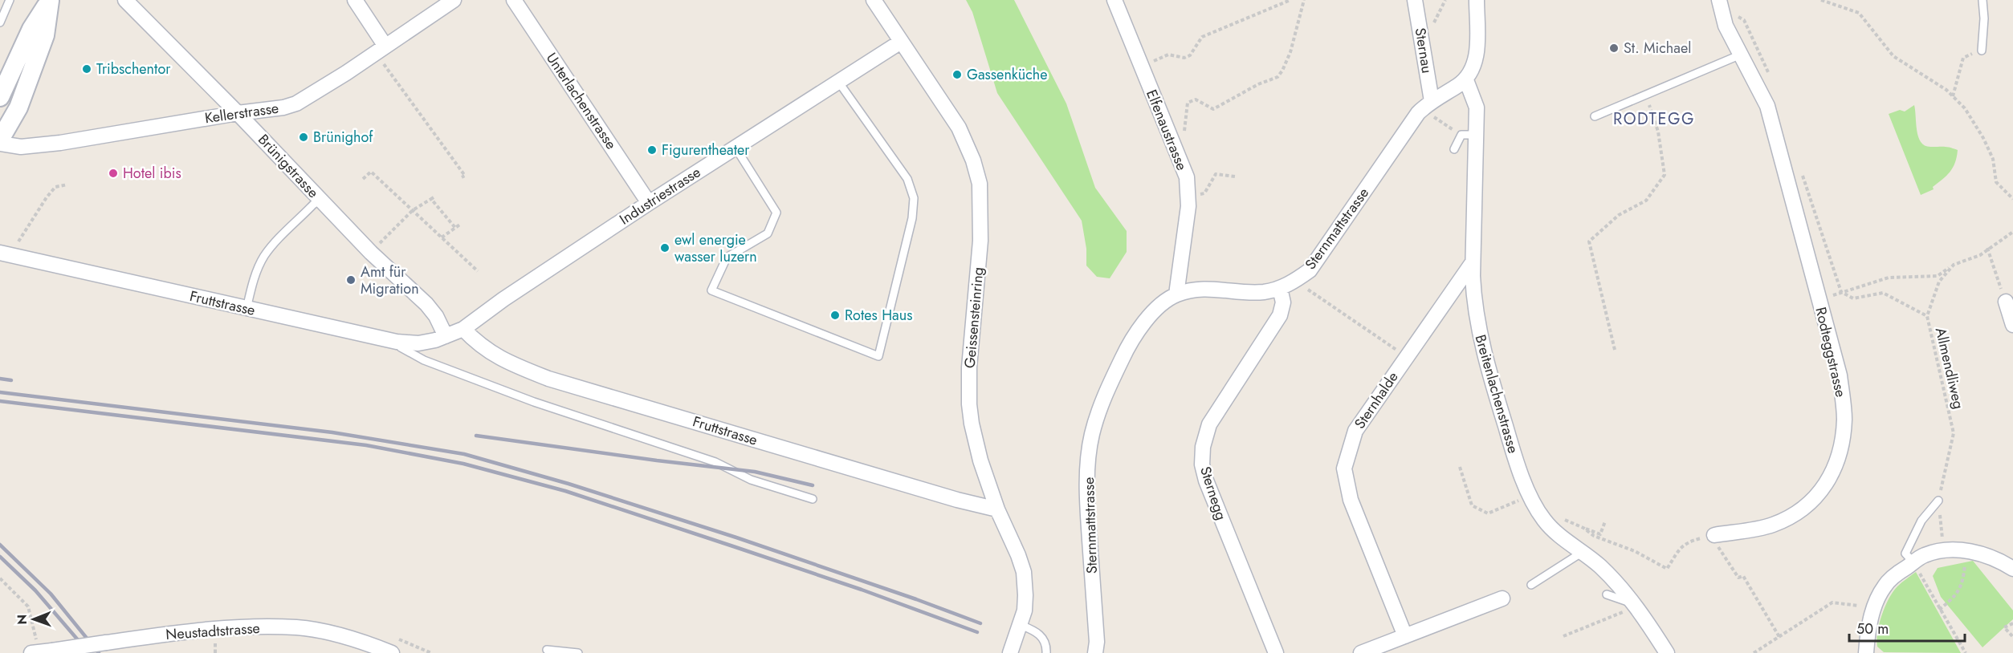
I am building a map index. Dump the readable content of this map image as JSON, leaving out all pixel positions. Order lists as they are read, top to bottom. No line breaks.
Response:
{"streets":{"street":["Sternau","Unterlachenstrasse","Kellerstrasse","Elfenaustrasse","Brünigstrasse","Industriestrasse","Sternmattstrasse","Fruttstrasse","Geissensteinring","Rodteggstrasse","Breitenlachenstrasse","Sternhalde","Sternegg","Neustadtstrasse"],"path":["Allmendliweg"]},"crossings":[["Sternau","Sternmattstrasse"],["Unterlachenstrasse","Industriestrasse"],["Kellerstrasse","Brünigstrasse"],["Elfenaustrasse","Sternmattstrasse"],["Brünigstrasse","Industriestrasse"],["Brünigstrasse","Fruttstrasse"],["Industriestrasse","Fruttstrasse"],["Industriestrasse","Geissensteinring"],["Sternmattstrasse","Breitenlachenstrasse"],["Sternmattstrasse","Sternegg"],["Fruttstrasse","Geissensteinring"],["Breitenlachenstrasse","Sternhalde"]],"districts":["RODTEGG"],"places":["St. Michael","Tribschentor","Gassenküche","Brünighof","Figurentheater","Hotel ibis","ewl energie wasser luzern","Amt für Migration","Rotes Haus"],"scale_bar":"50 m","north":"left"}
